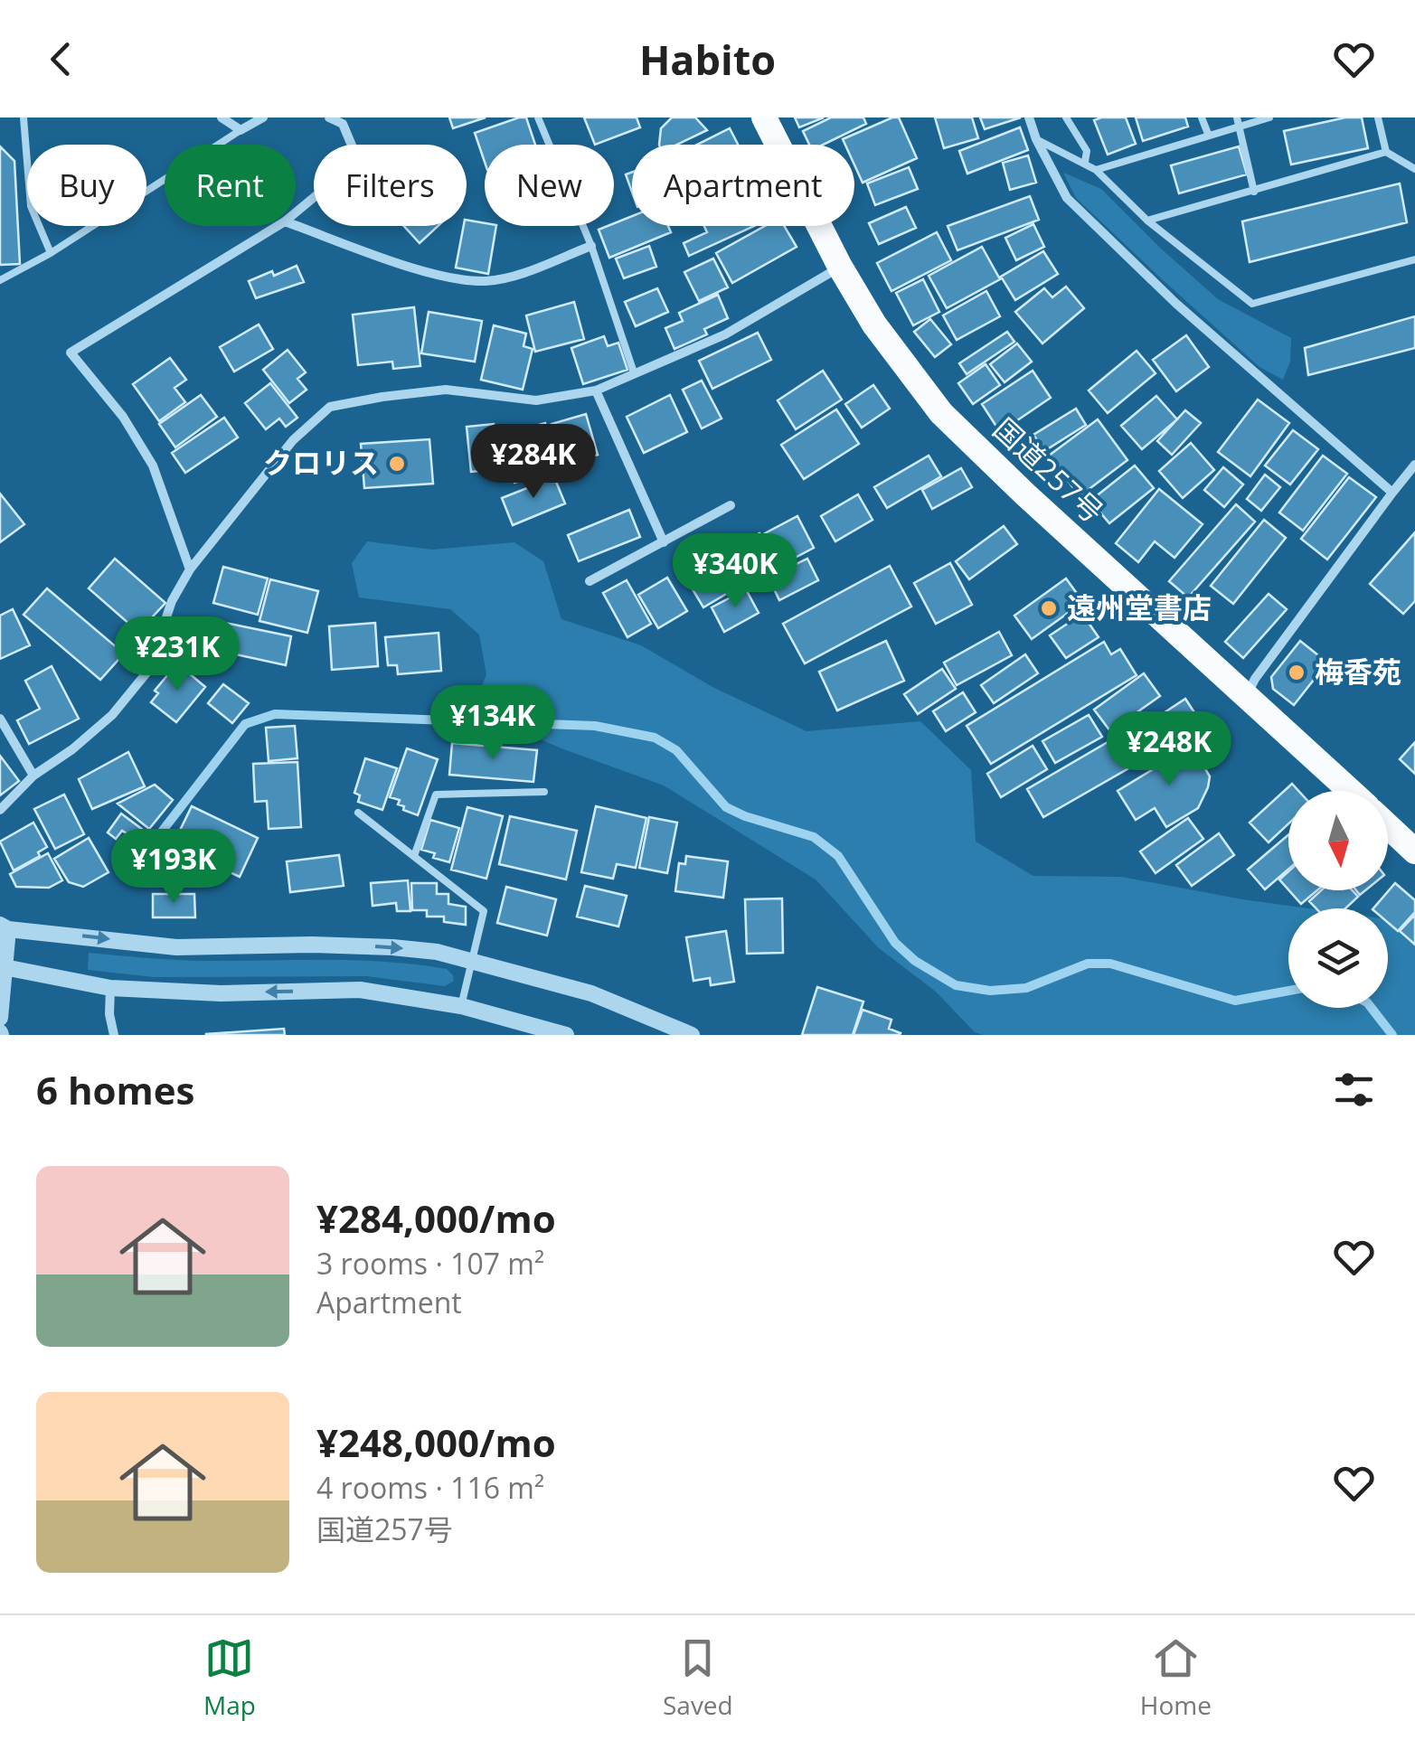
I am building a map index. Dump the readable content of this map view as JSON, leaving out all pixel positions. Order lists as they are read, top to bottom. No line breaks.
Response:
{"streets":{"highway":["国道257号"]},"places":["クロリス","遠州堂書店","梅香苑"],"north":"bottom","page":{"header":"Habito","chip":["Buy","Rent","Filters","New","Apartment"],"price":["¥284K","¥340K","¥231K","¥134K","¥248K","¥193K"],"heading":"6 homes","list":[{"name":"¥284,000/mo","note":"3 rooms · 107 m² · Apartment"},{"name":"¥248,000/mo","note":"4 rooms · 116 m² · 国道257号"}],"tabs":["Map","Saved","Home"]}}
